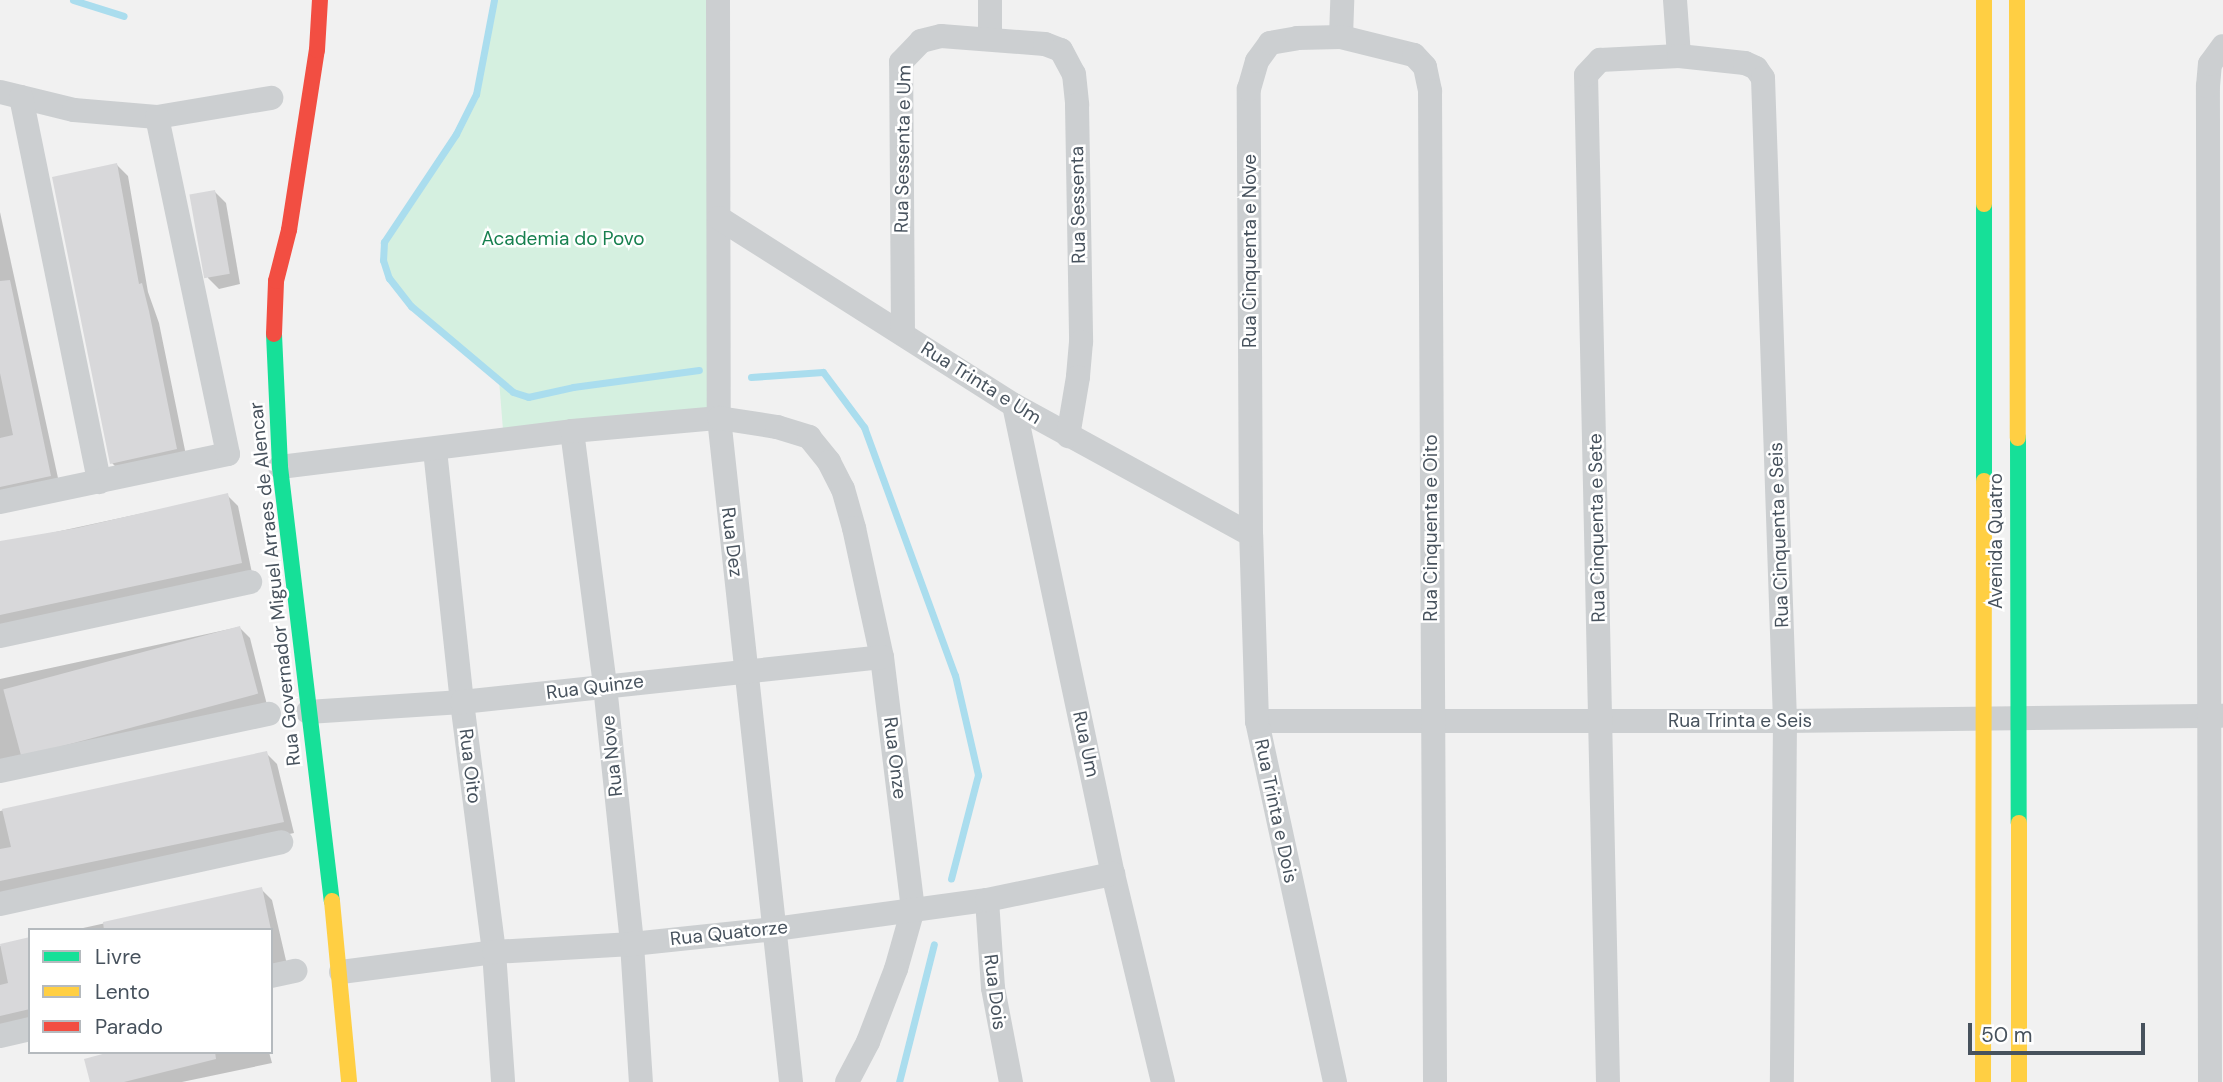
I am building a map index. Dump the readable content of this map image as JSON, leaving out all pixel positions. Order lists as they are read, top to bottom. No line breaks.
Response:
{"streets":{"street":["Rua Sessenta e Um","Rua Sessenta","Rua Cinquenta e Nove","Rua Trinta e Um","Rua Cinquenta e Oito","Rua Cinquenta e Sete","Rua Cinquenta e Seis","Avenida Quatro","Rua Dez","Rua Governador Miguel Arraes de Alencar","Rua Quinze","Rua Trinta e Seis","Rua Um","Rua Nove","Rua Onze","Rua Oito","Rua Trinta e Dois","Rua Quatorze","Rua Dois"]},"crossings":[["Rua Sessenta e Um","Rua Sessenta"],["Rua Sessenta e Um","Rua Trinta e Um"],["Rua Sessenta","Rua Trinta e Um"],["Rua Cinquenta e Nove","Rua Trinta e Um"],["Rua Cinquenta e Nove","Rua Cinquenta e Oito"],["Rua Cinquenta e Nove","Rua Trinta e Dois"],["Rua Trinta e Um","Rua Dez"],["Rua Trinta e Um","Rua Um"],["Rua Trinta e Um","Rua Trinta e Dois"],["Rua Cinquenta e Oito","Rua Trinta e Seis"],["Rua Cinquenta e Sete","Rua Cinquenta e Seis"],["Rua Cinquenta e Sete","Rua Trinta e Seis"],["Rua Cinquenta e Seis","Rua Trinta e Seis"],["Avenida Quatro","Rua Trinta e Seis"],["Rua Dez","Rua Quinze"],["Rua Dez","Rua Onze"],["Rua Dez","Rua Quatorze"],["Rua Governador Miguel Arraes de Alencar","Rua Quinze"],["Rua Governador Miguel Arraes de Alencar","Rua Quatorze"],["Rua Quinze","Rua Nove"],["Rua Quinze","Rua Onze"],["Rua Quinze","Rua Oito"],["Rua Trinta e Seis","Rua Trinta e Dois"],["Rua Um","Rua Quatorze"],["Rua Nove","Rua Quatorze"],["Rua Onze","Rua Quatorze"],["Rua Oito","Rua Quatorze"],["Rua Quatorze","Rua Dois"]],"parks":["Academia do Povo"],"legend":["Livre","Lento","Parado"],"scale_bar":"50 m"}
